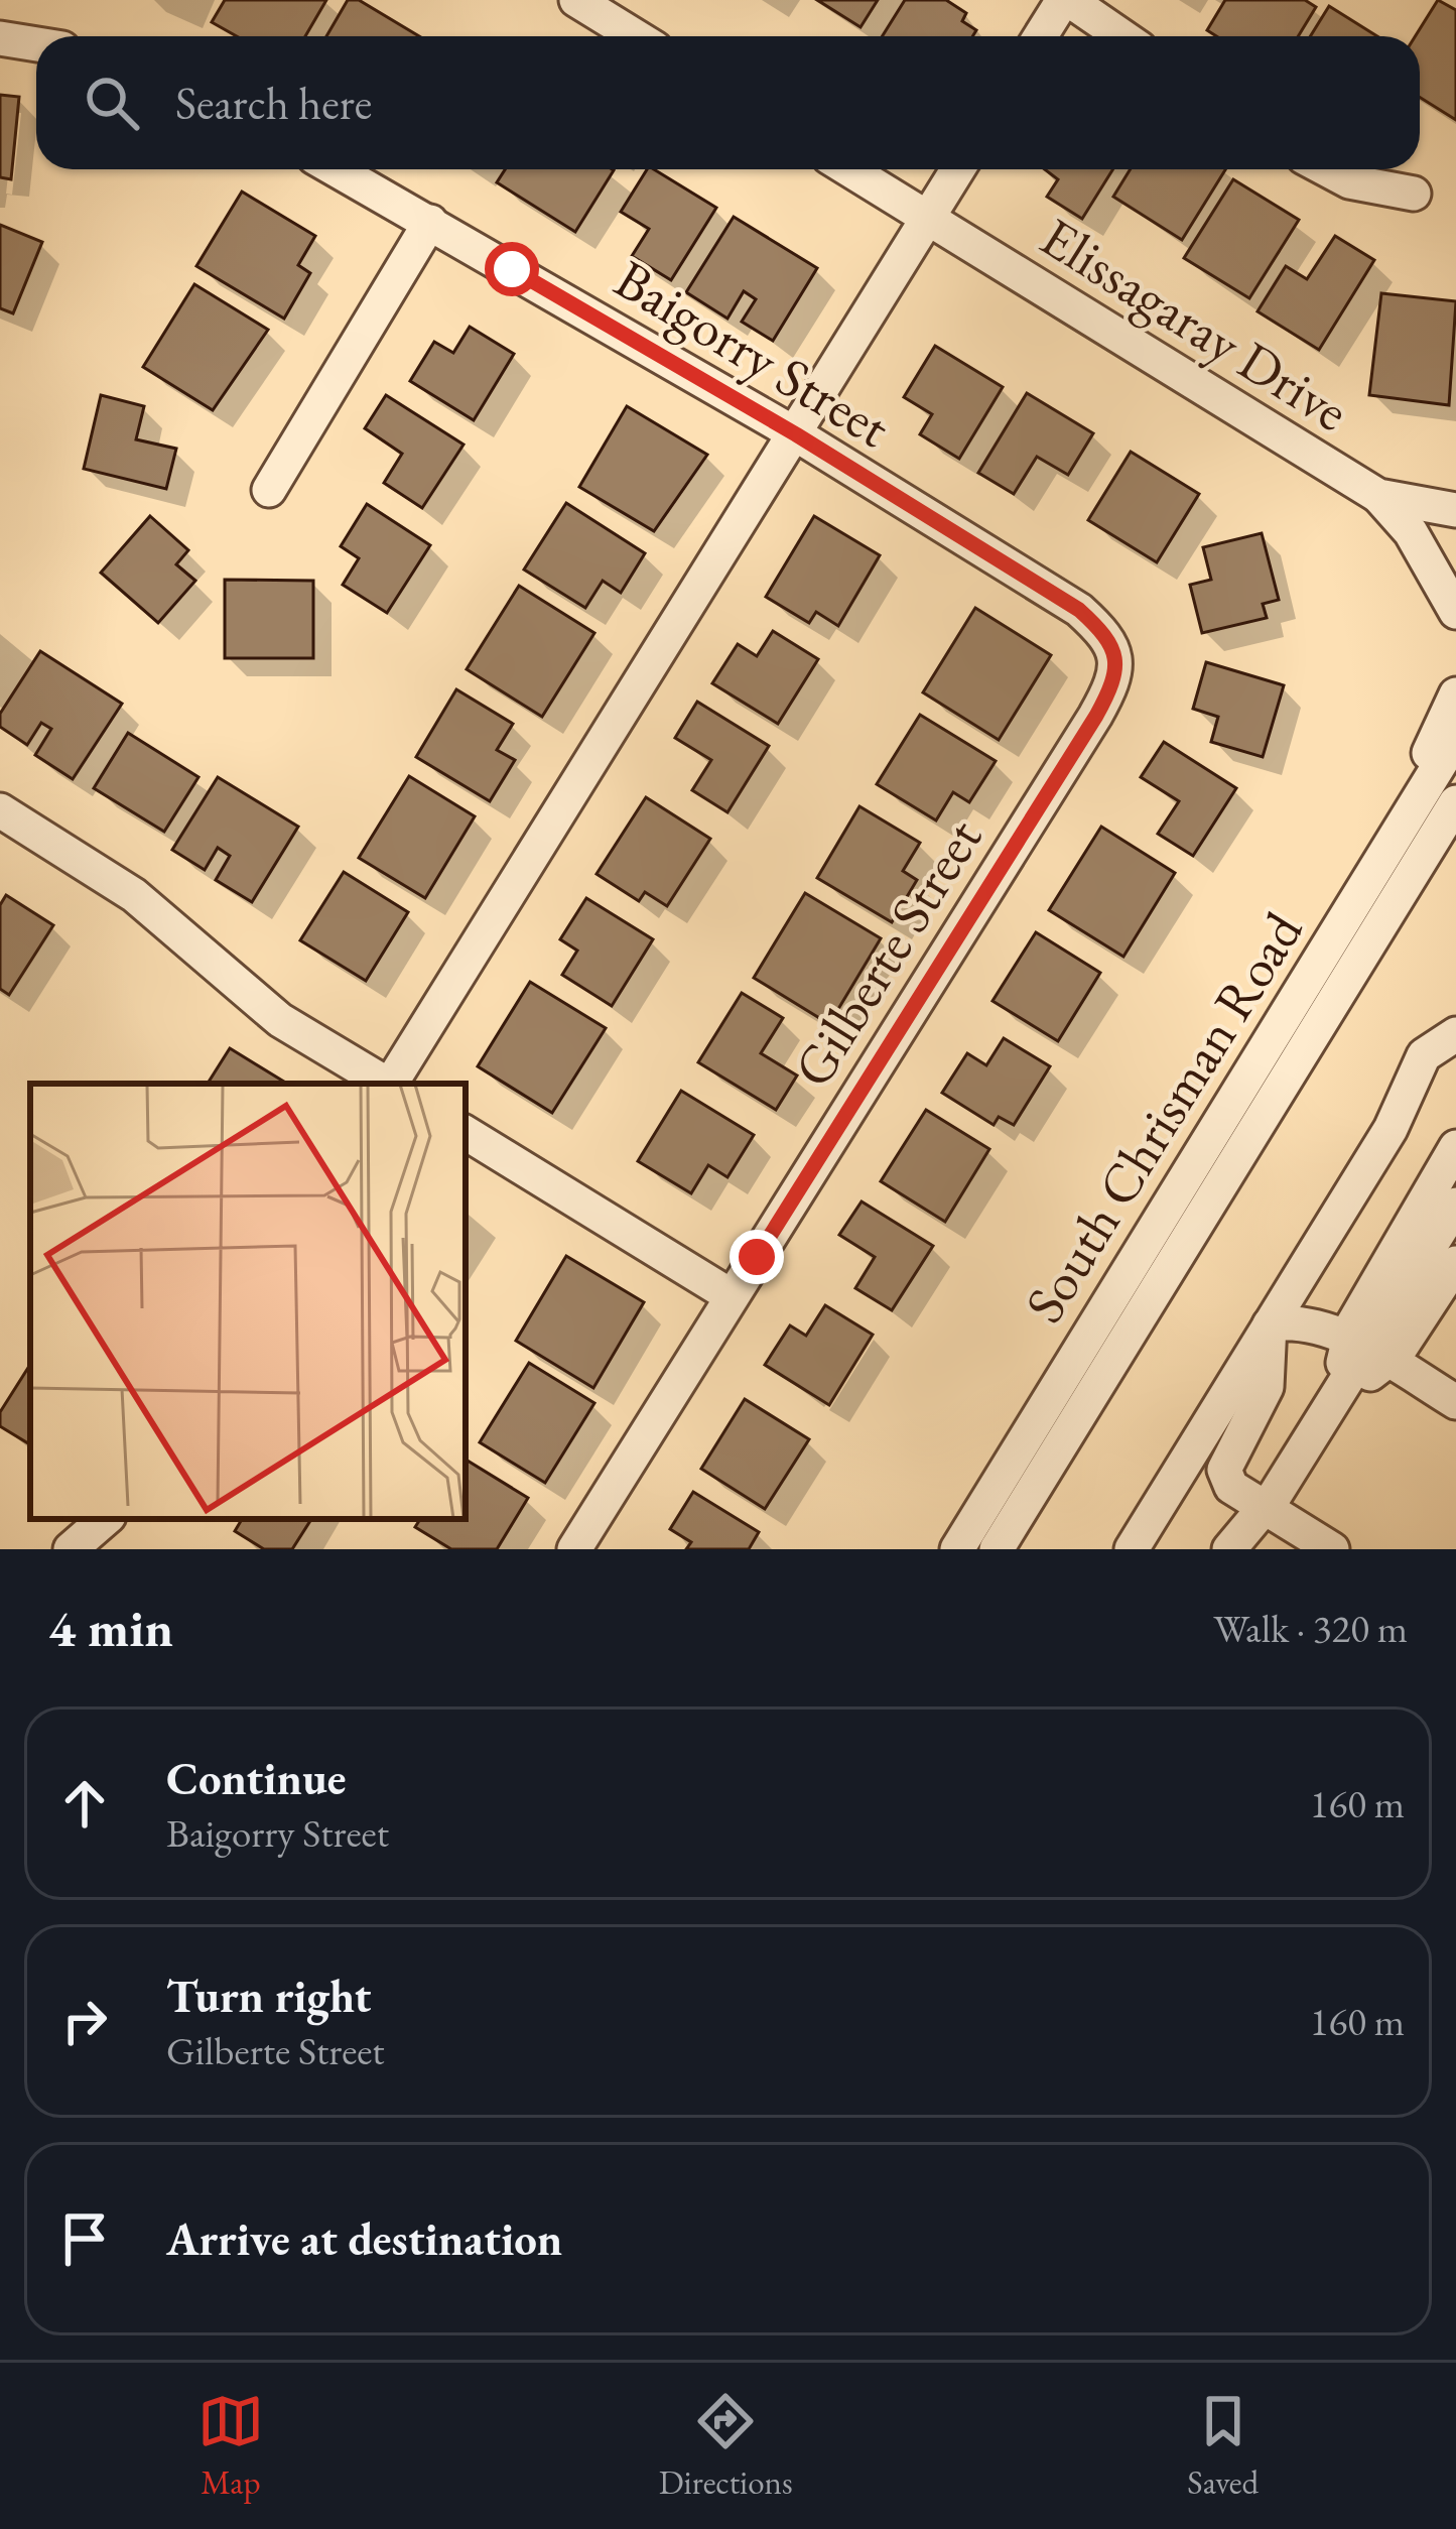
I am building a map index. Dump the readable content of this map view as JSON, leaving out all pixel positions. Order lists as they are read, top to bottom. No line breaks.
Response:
{"streets":{"street":["Elissagaray Drive","Baigorry Street","Gilberte Street","South Chrisman Road"]},"crossings":[["Baigorry Street","Gilberte Street"]],"page":{"search":"Search here","heading":["4 min","Walk · 320 m"],"list":[["Continue","Baigorry Street","160 m"],["Turn right","Gilberte Street","160 m"],"Arrive at destination"],"nav":["Map","Directions","Saved"]}}
